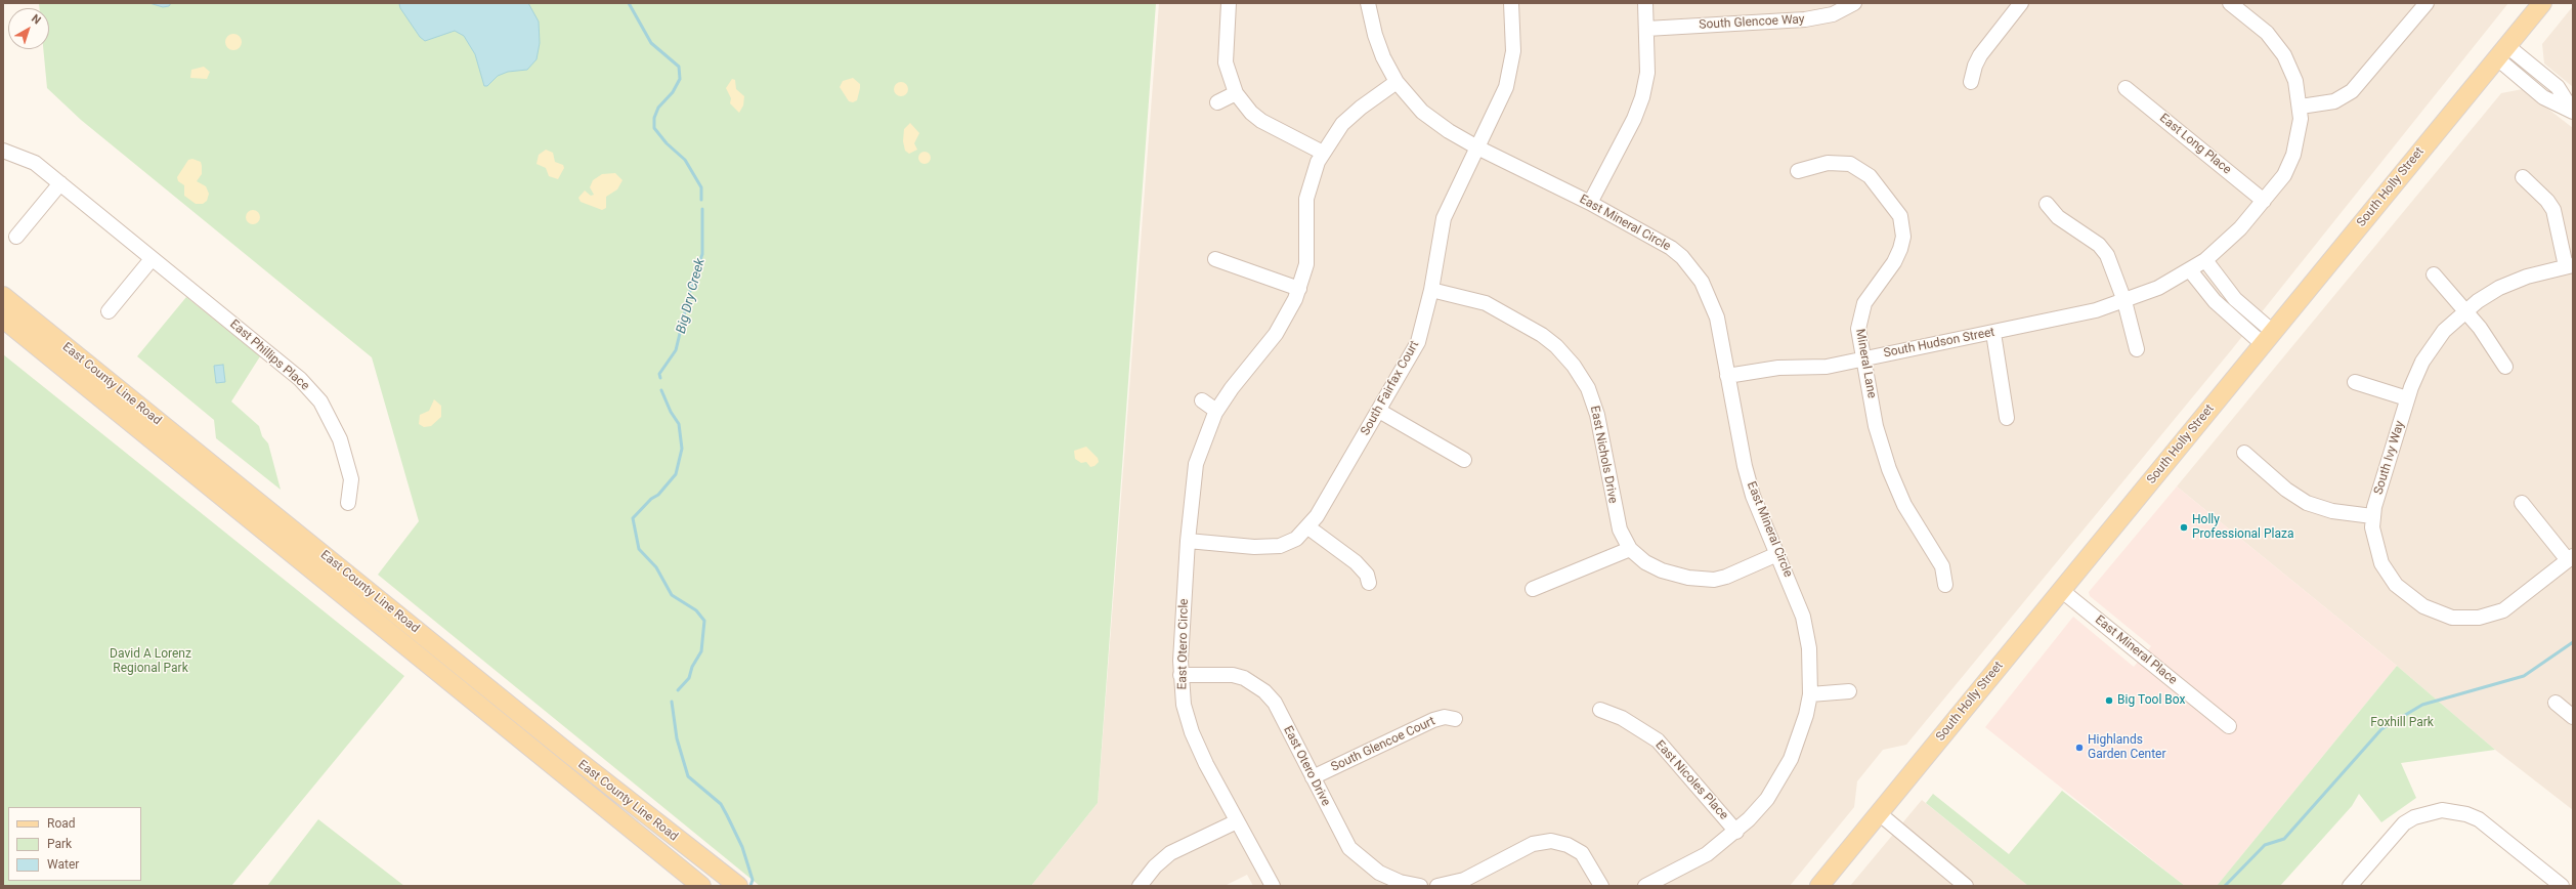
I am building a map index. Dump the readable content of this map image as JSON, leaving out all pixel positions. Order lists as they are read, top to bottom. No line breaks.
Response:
{"streets":{"main road":["South Holly Street","East County Line Road"],"street":["South Glencoe Way","East Long Place","East Mineral Circle","South Hudson Street","East Phillips Place","Mineral Lane","South Fairfax Court","East Nichols Drive","South Ivy Way","East Otero Circle","East Mineral Place","South Glencoe Court","East Otero Drive","East Nicoles Place"]},"crossings":[["East Long Place","South Hudson Street"],["South Holly Street","East Mineral Place"],["East Mineral Circle","South Hudson Street"],["East Mineral Circle","South Fairfax Court"],["East Mineral Circle","East Nichols Drive"],["East Mineral Circle","East Otero Circle"],["East Mineral Circle","East Nicoles Place"],["South Hudson Street","Mineral Lane"],["South Fairfax Court","East Nichols Drive"],["South Fairfax Court","East Otero Circle"],["East Otero Circle","East Otero Drive"],["South Glencoe Court","East Otero Drive"]],"water":["Big Dry Creek"],"parks":["David A Lorenz Regional Park","Foxhill Park"],"places":["Holly Professional Plaza","Big Tool Box","Highlands Garden Center"],"legend":["Road","Park","Water"],"north":"top right"}
